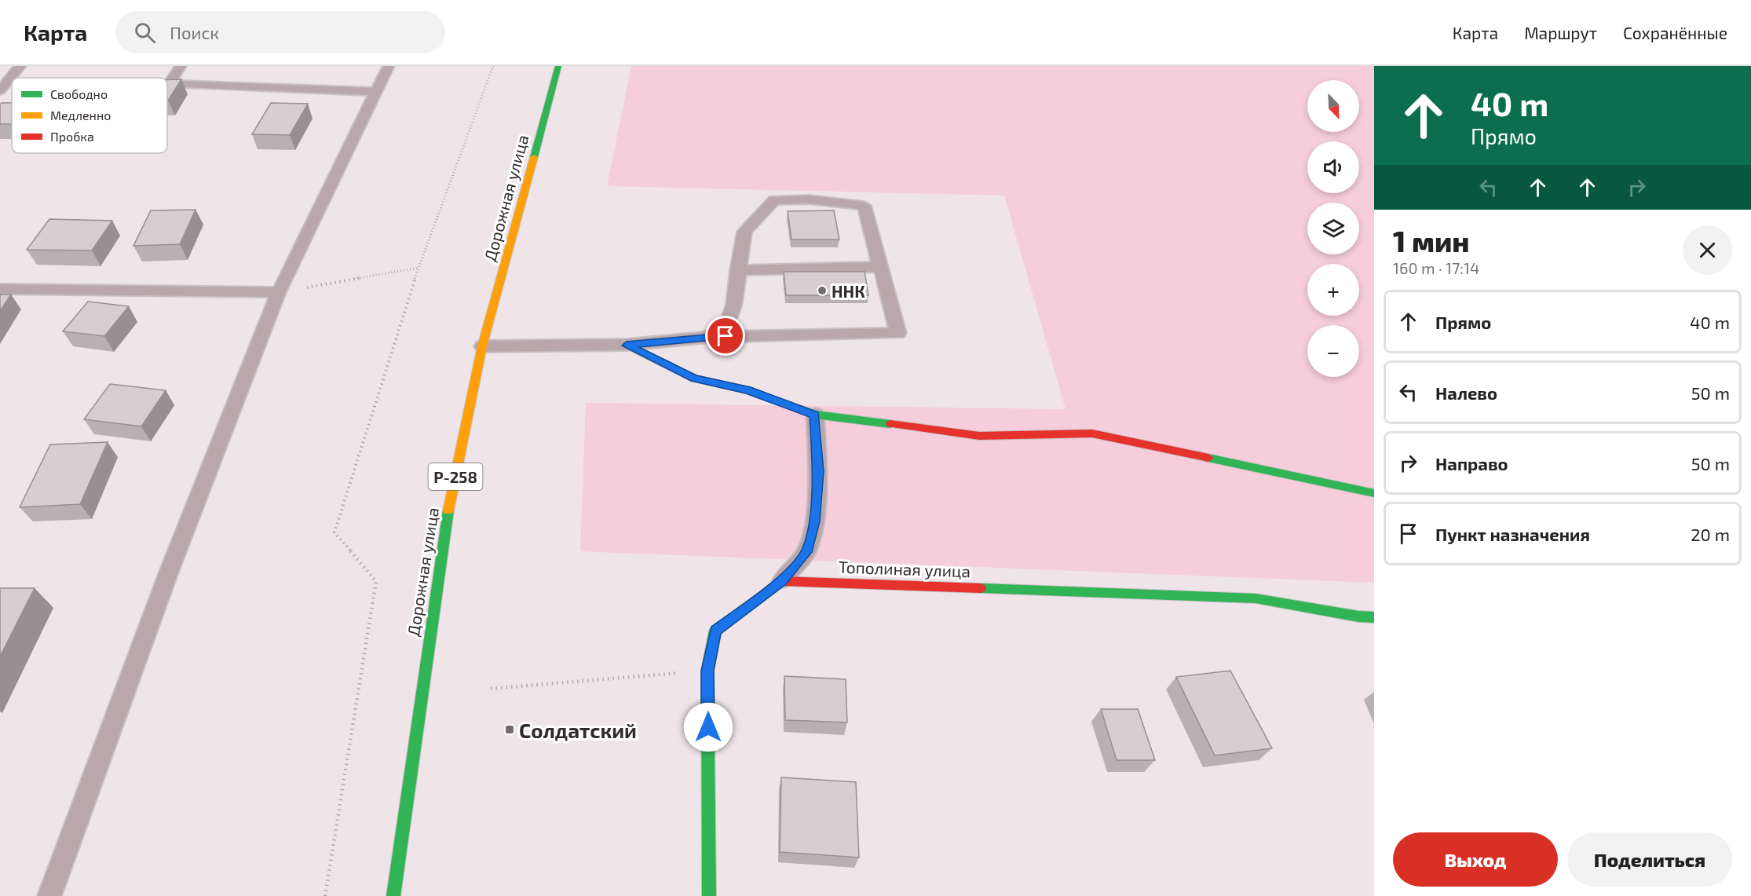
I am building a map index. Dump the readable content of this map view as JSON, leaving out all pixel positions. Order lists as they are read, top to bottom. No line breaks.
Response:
{"streets":{"main road":["Дорожная улица","Р-258","Тополиная улица"]},"places":{"other":["ННК"],"transit":["Солдатский"]},"legend":["Свободно","Медленно","Пробка"],"north":"bottom right","page":{"header":"Карта","search":"Поиск","nav":["Карта","Маршрут","Сохранённые"],"turn":["40 m","Прямо"],"map_buttons":["+","−"],"heading":["1 мин","160 m · 17:14"],"list":[{"name":"Прямо","value":"40 m"},{"name":"Налево","value":"50 m"},{"name":"Направо","value":"50 m"},{"name":"Пункт назначения","value":"20 m"}],"buttons":["Выход","Поделиться"]}}
